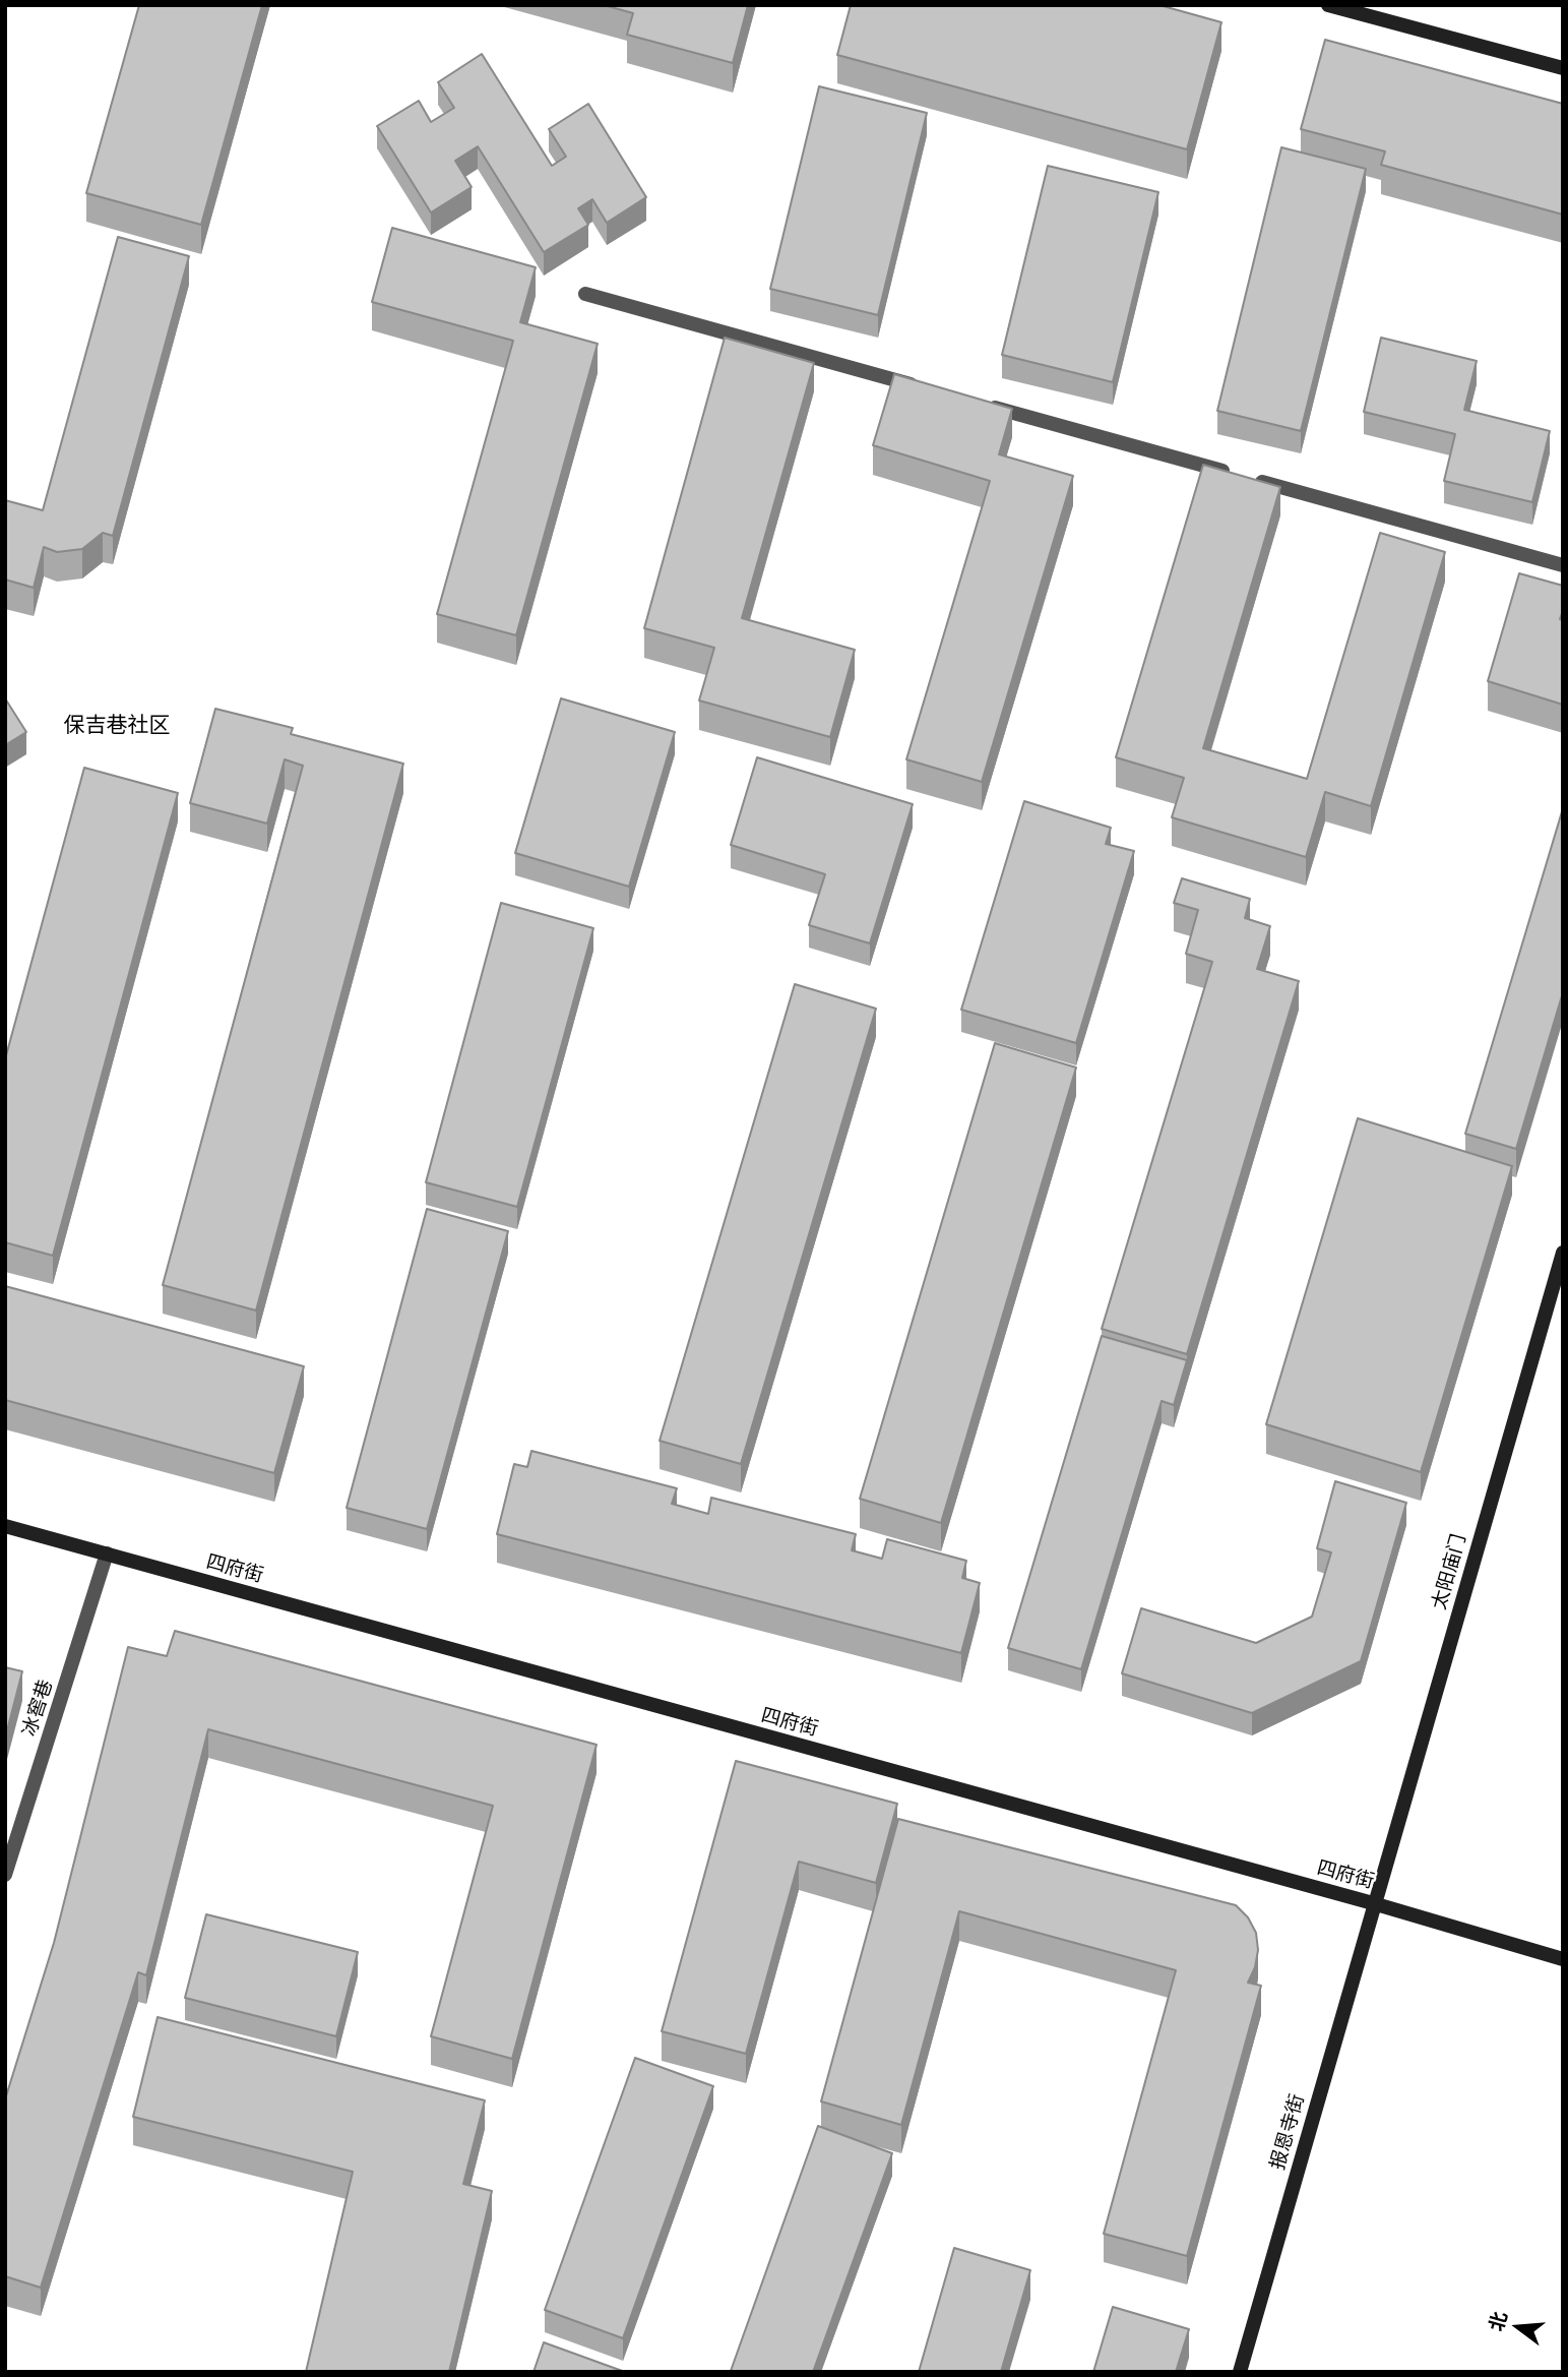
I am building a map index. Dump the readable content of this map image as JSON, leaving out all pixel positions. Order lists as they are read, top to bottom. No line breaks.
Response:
{"streets":{"street":["四府街","太阳庙门","冰窖巷","报恩寺街"]},"crossings":[["四府街","太阳庙门"],["四府街","冰窖巷"],["四府街","报恩寺街"],["太阳庙门","报恩寺街"]],"districts":["保吉巷社区"],"north":"left"}
